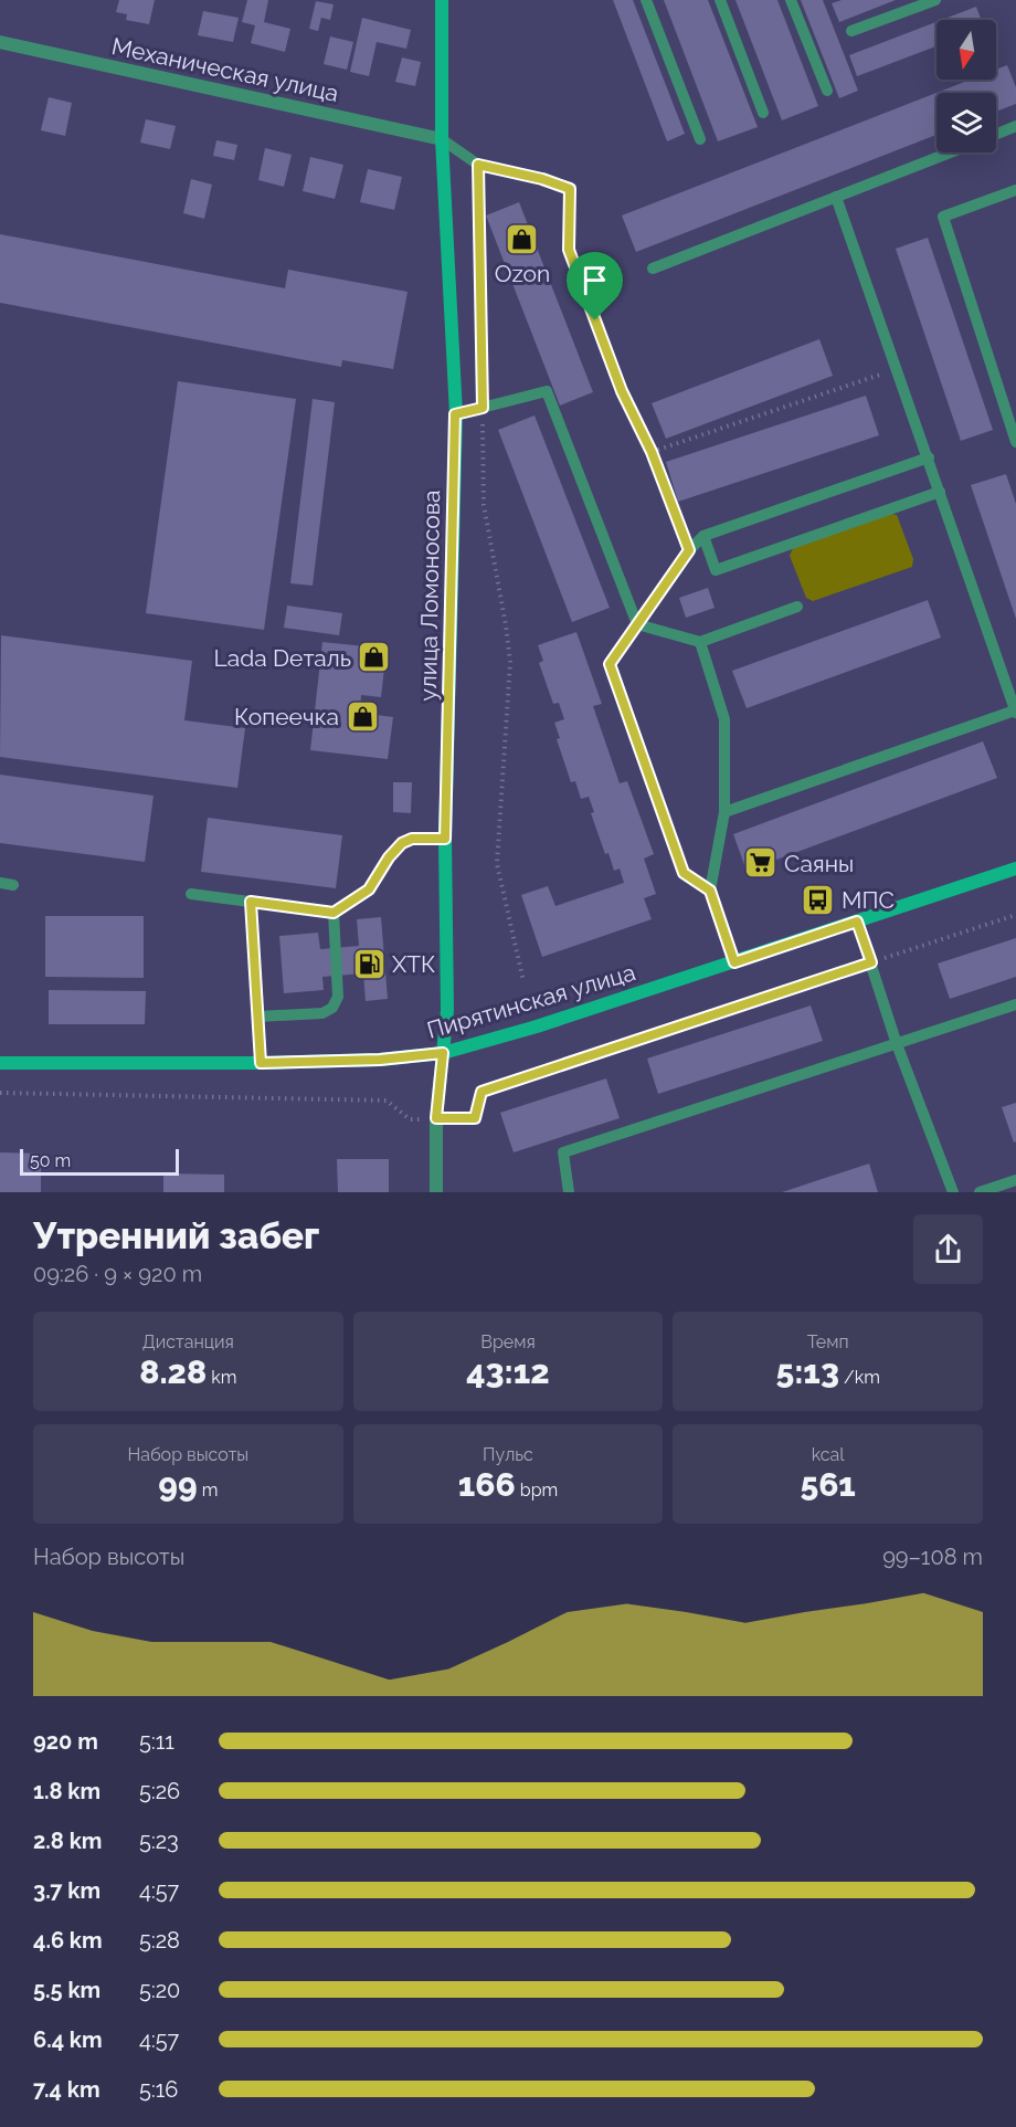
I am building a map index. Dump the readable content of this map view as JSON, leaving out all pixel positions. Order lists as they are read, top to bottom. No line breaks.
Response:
{"streets":{"street":["Механическая улица","улица Ломоносова","Пирятинская улица"]},"crossings":[["Механическая улица","улица Ломоносова"],["улица Ломоносова","Пирятинская улица"]],"places":{"shop":["Ozon","Lada Dеталь","Копеечка"],"supermarket":["Саяны"],"bus stop":["МПС"],"fuel station":["ХТК"]},"scale_bar":"50 m","north":"bottom","page":{"scale":"50 m","heading":["Утренний забег","09:26 · 9 × 920 m"],"stats":[["Дистанция","8.28 km"],["Время","43:12"],["Темп","5:13 /km"],["Набор высоты","99 m"],["Пульс","166 bpm"],["kcal","561"]],"chart":["Набор высоты","99–108 m"],"list":[{"name":"920 m","note":"5:11"},{"name":"1.8 km","note":"5:26"},{"name":"2.8 km","note":"5:23"},{"name":"3.7 km","note":"4:57"},{"name":"4.6 km","note":"5:28"},{"name":"5.5 km","note":"5:20"},{"name":"6.4 km","note":"4:57"},{"name":"7.4 km","note":"5:16"}]}}
